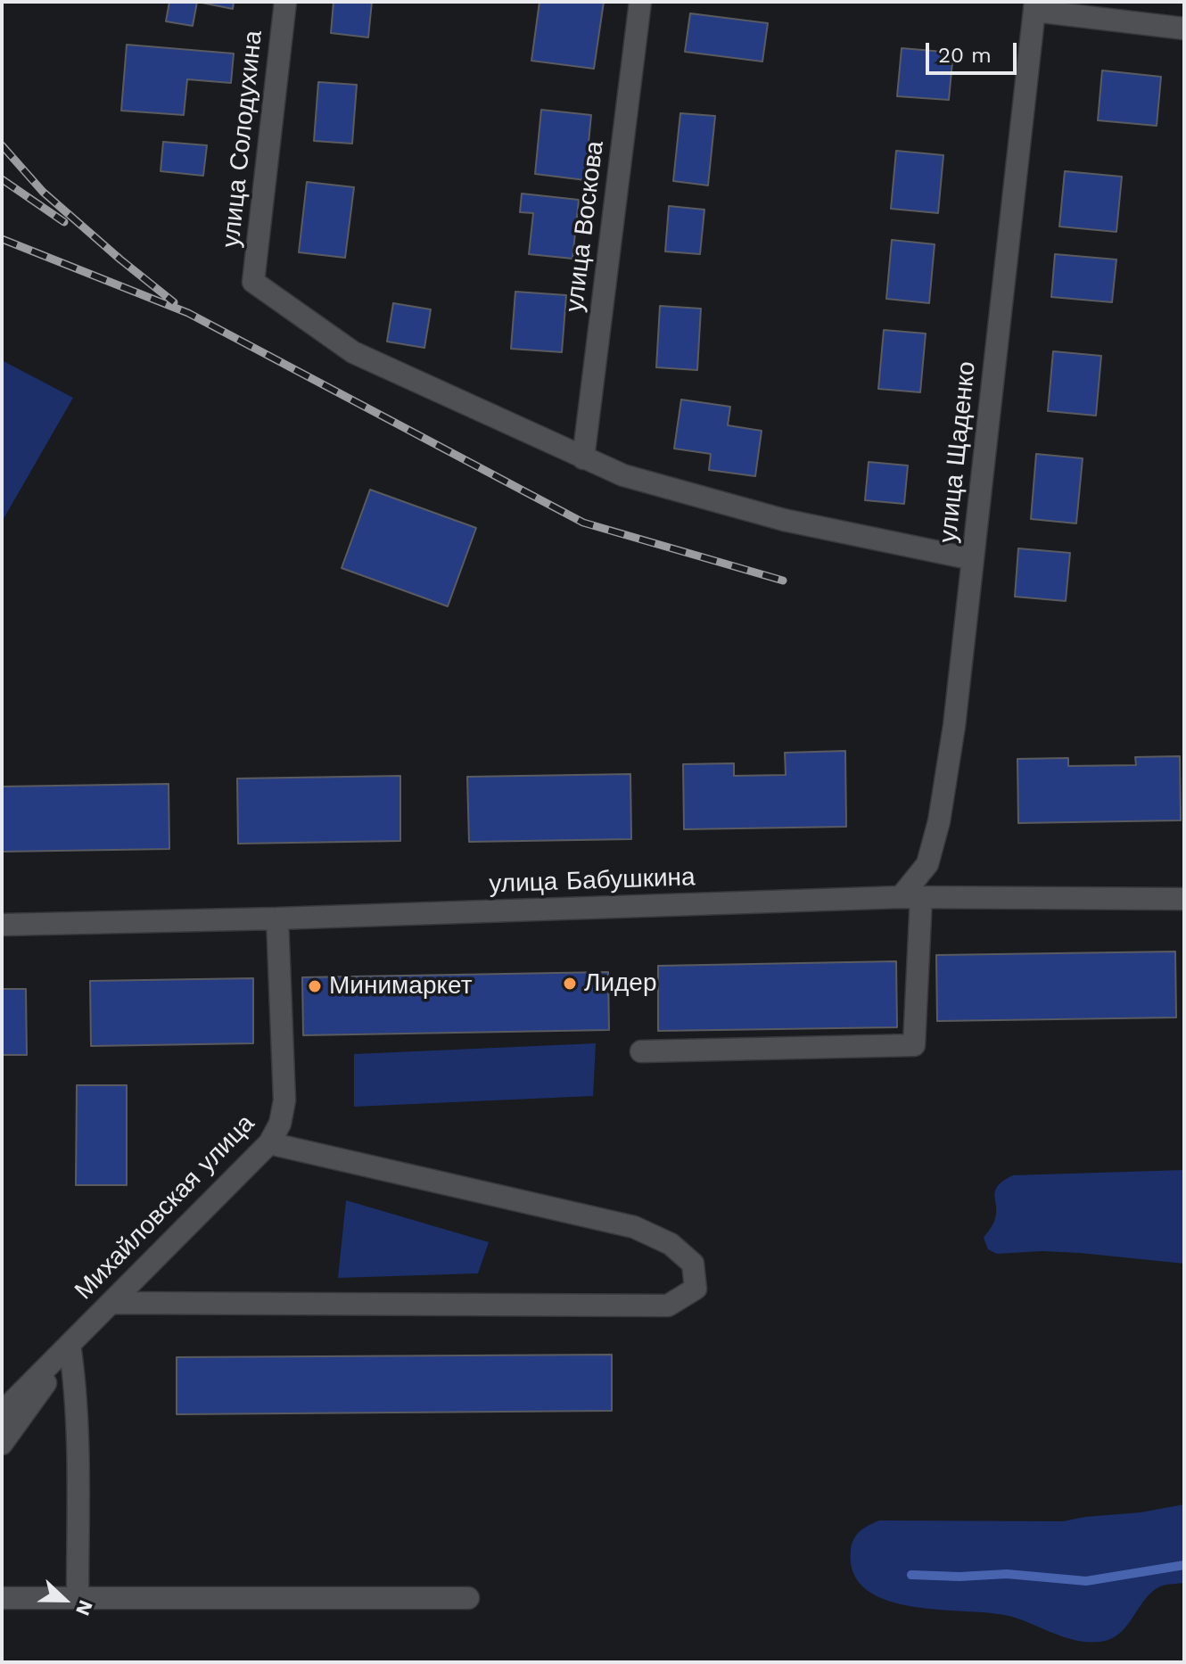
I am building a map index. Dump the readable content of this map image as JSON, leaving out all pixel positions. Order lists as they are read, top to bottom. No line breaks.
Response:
{"streets":{"street":["улица Солодухина","улица Воскова","улица Щаденко","улица Бабушкина","Михайловская улица"]},"crossings":[["улица Солодухина","улица Воскова"],["улица Щаденко","улица Бабушкина"],["улица Бабушкина","Михайловская улица"]],"places":["Лидер","Минимаркет"],"scale_bar":"20 m","north":"right"}
